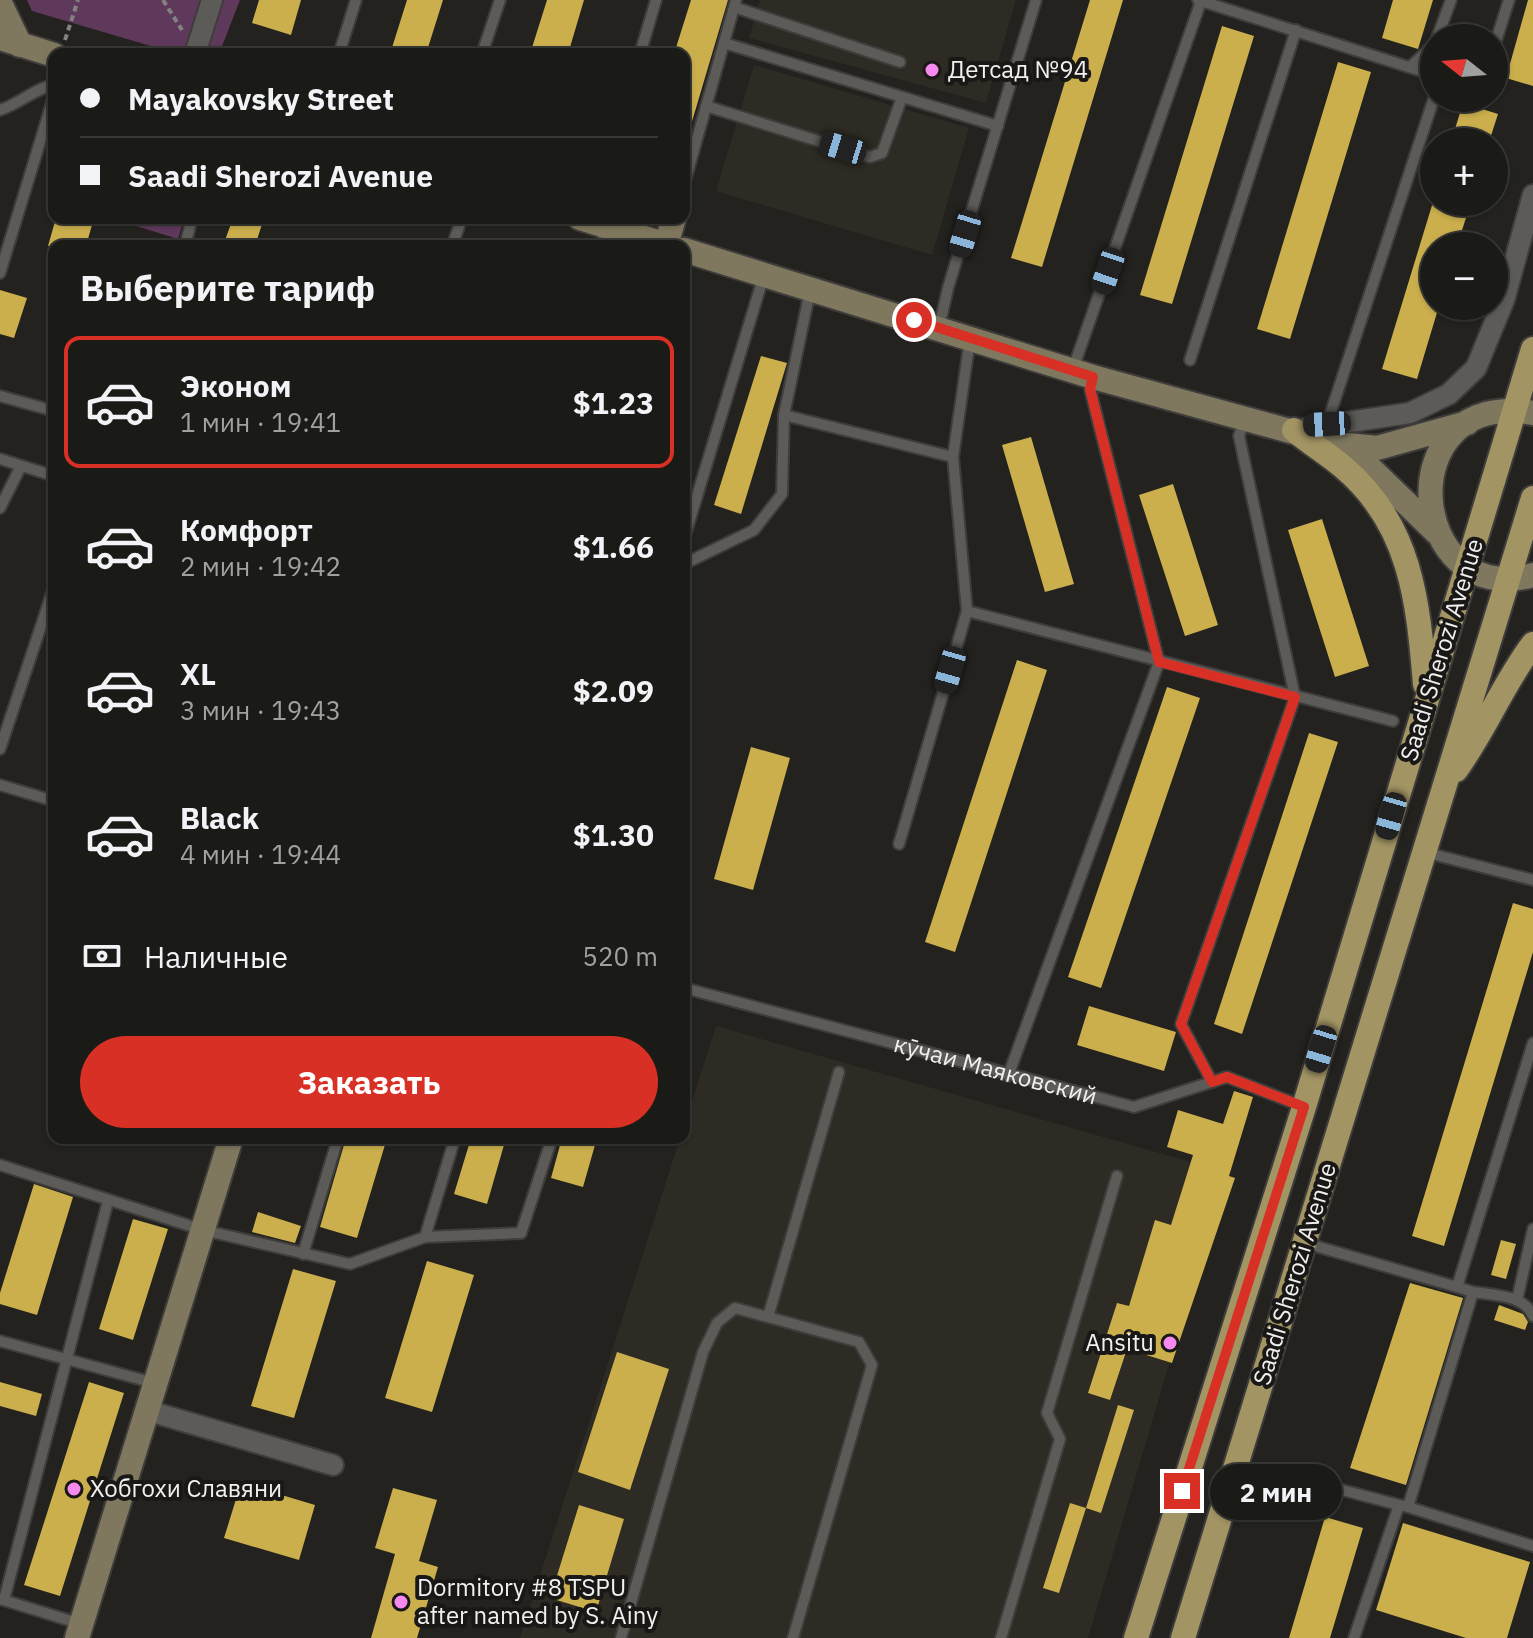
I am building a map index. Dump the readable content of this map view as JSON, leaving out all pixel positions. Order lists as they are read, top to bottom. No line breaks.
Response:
{"streets":{"main road":["Saadi Sherozi Avenue"],"lane":["кӯчаи Маяковский"]},"crossings":[["Saadi Sherozi Avenue","кӯчаи Маяковский"]],"places":["Детсад №94","Ansitu","Хобгохи Славяни","Dormitory #8 TSPU after named by S. Ainy"],"north":"left","page":{"map_buttons":["+","−"],"banner":["Mayakovsky Street","Saadi Sherozi Avenue"],"heading":"Выберите тариф","list":[{"name":"Эконом","note":"1 мин · 19:41","value":"$1.23"},{"name":"Комфорт","note":"2 мин · 19:42","value":"$1.66"},{"name":"XL","note":"3 мин · 19:43","value":"$2.09"},{"name":"Black","note":"4 мин · 19:44","value":"$1.30"}],"pay":["Наличные","520 m"],"buttons":"Заказать","bubble":"2 мин"}}
